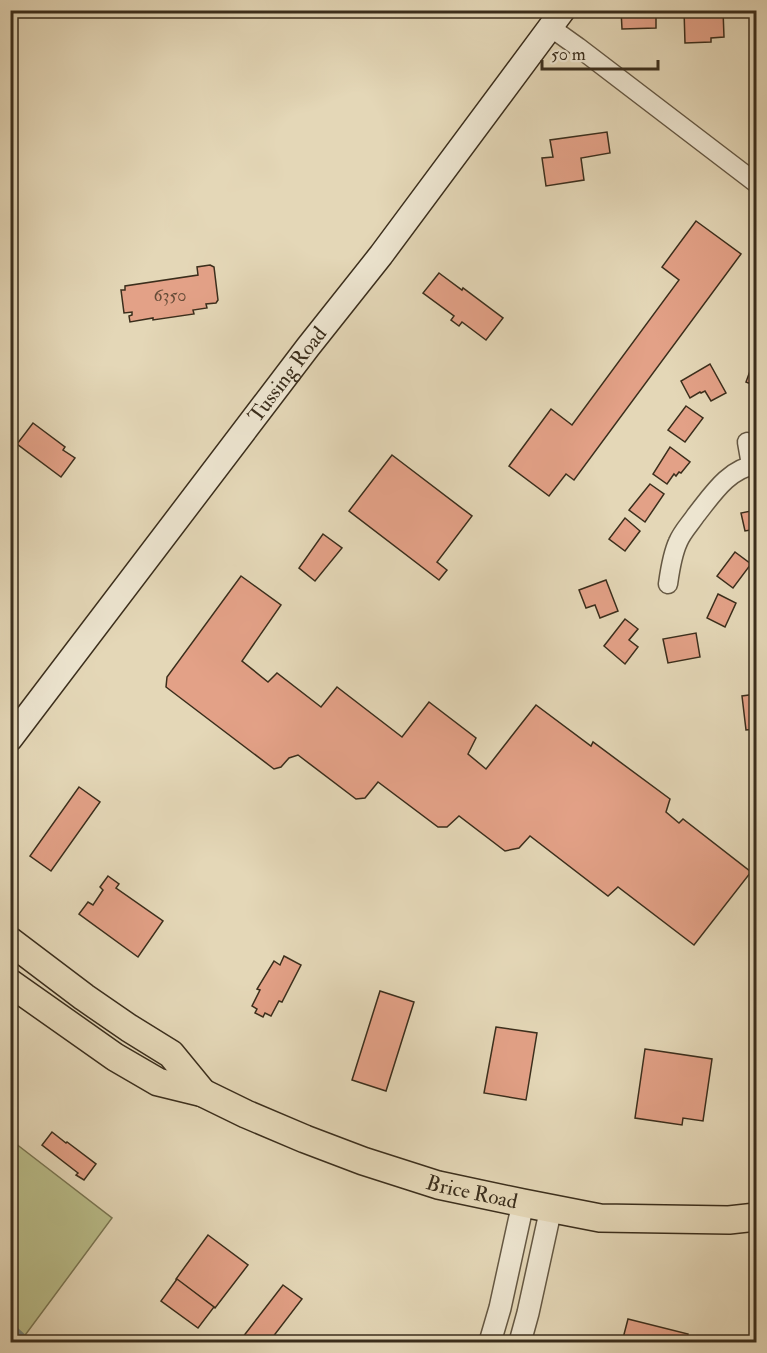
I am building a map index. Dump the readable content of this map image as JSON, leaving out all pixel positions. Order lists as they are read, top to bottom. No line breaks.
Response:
{"streets":{"main road":["Tussing Road","Brice Road"]},"house_numbers":["6350"],"scale_bar":"50 m"}
